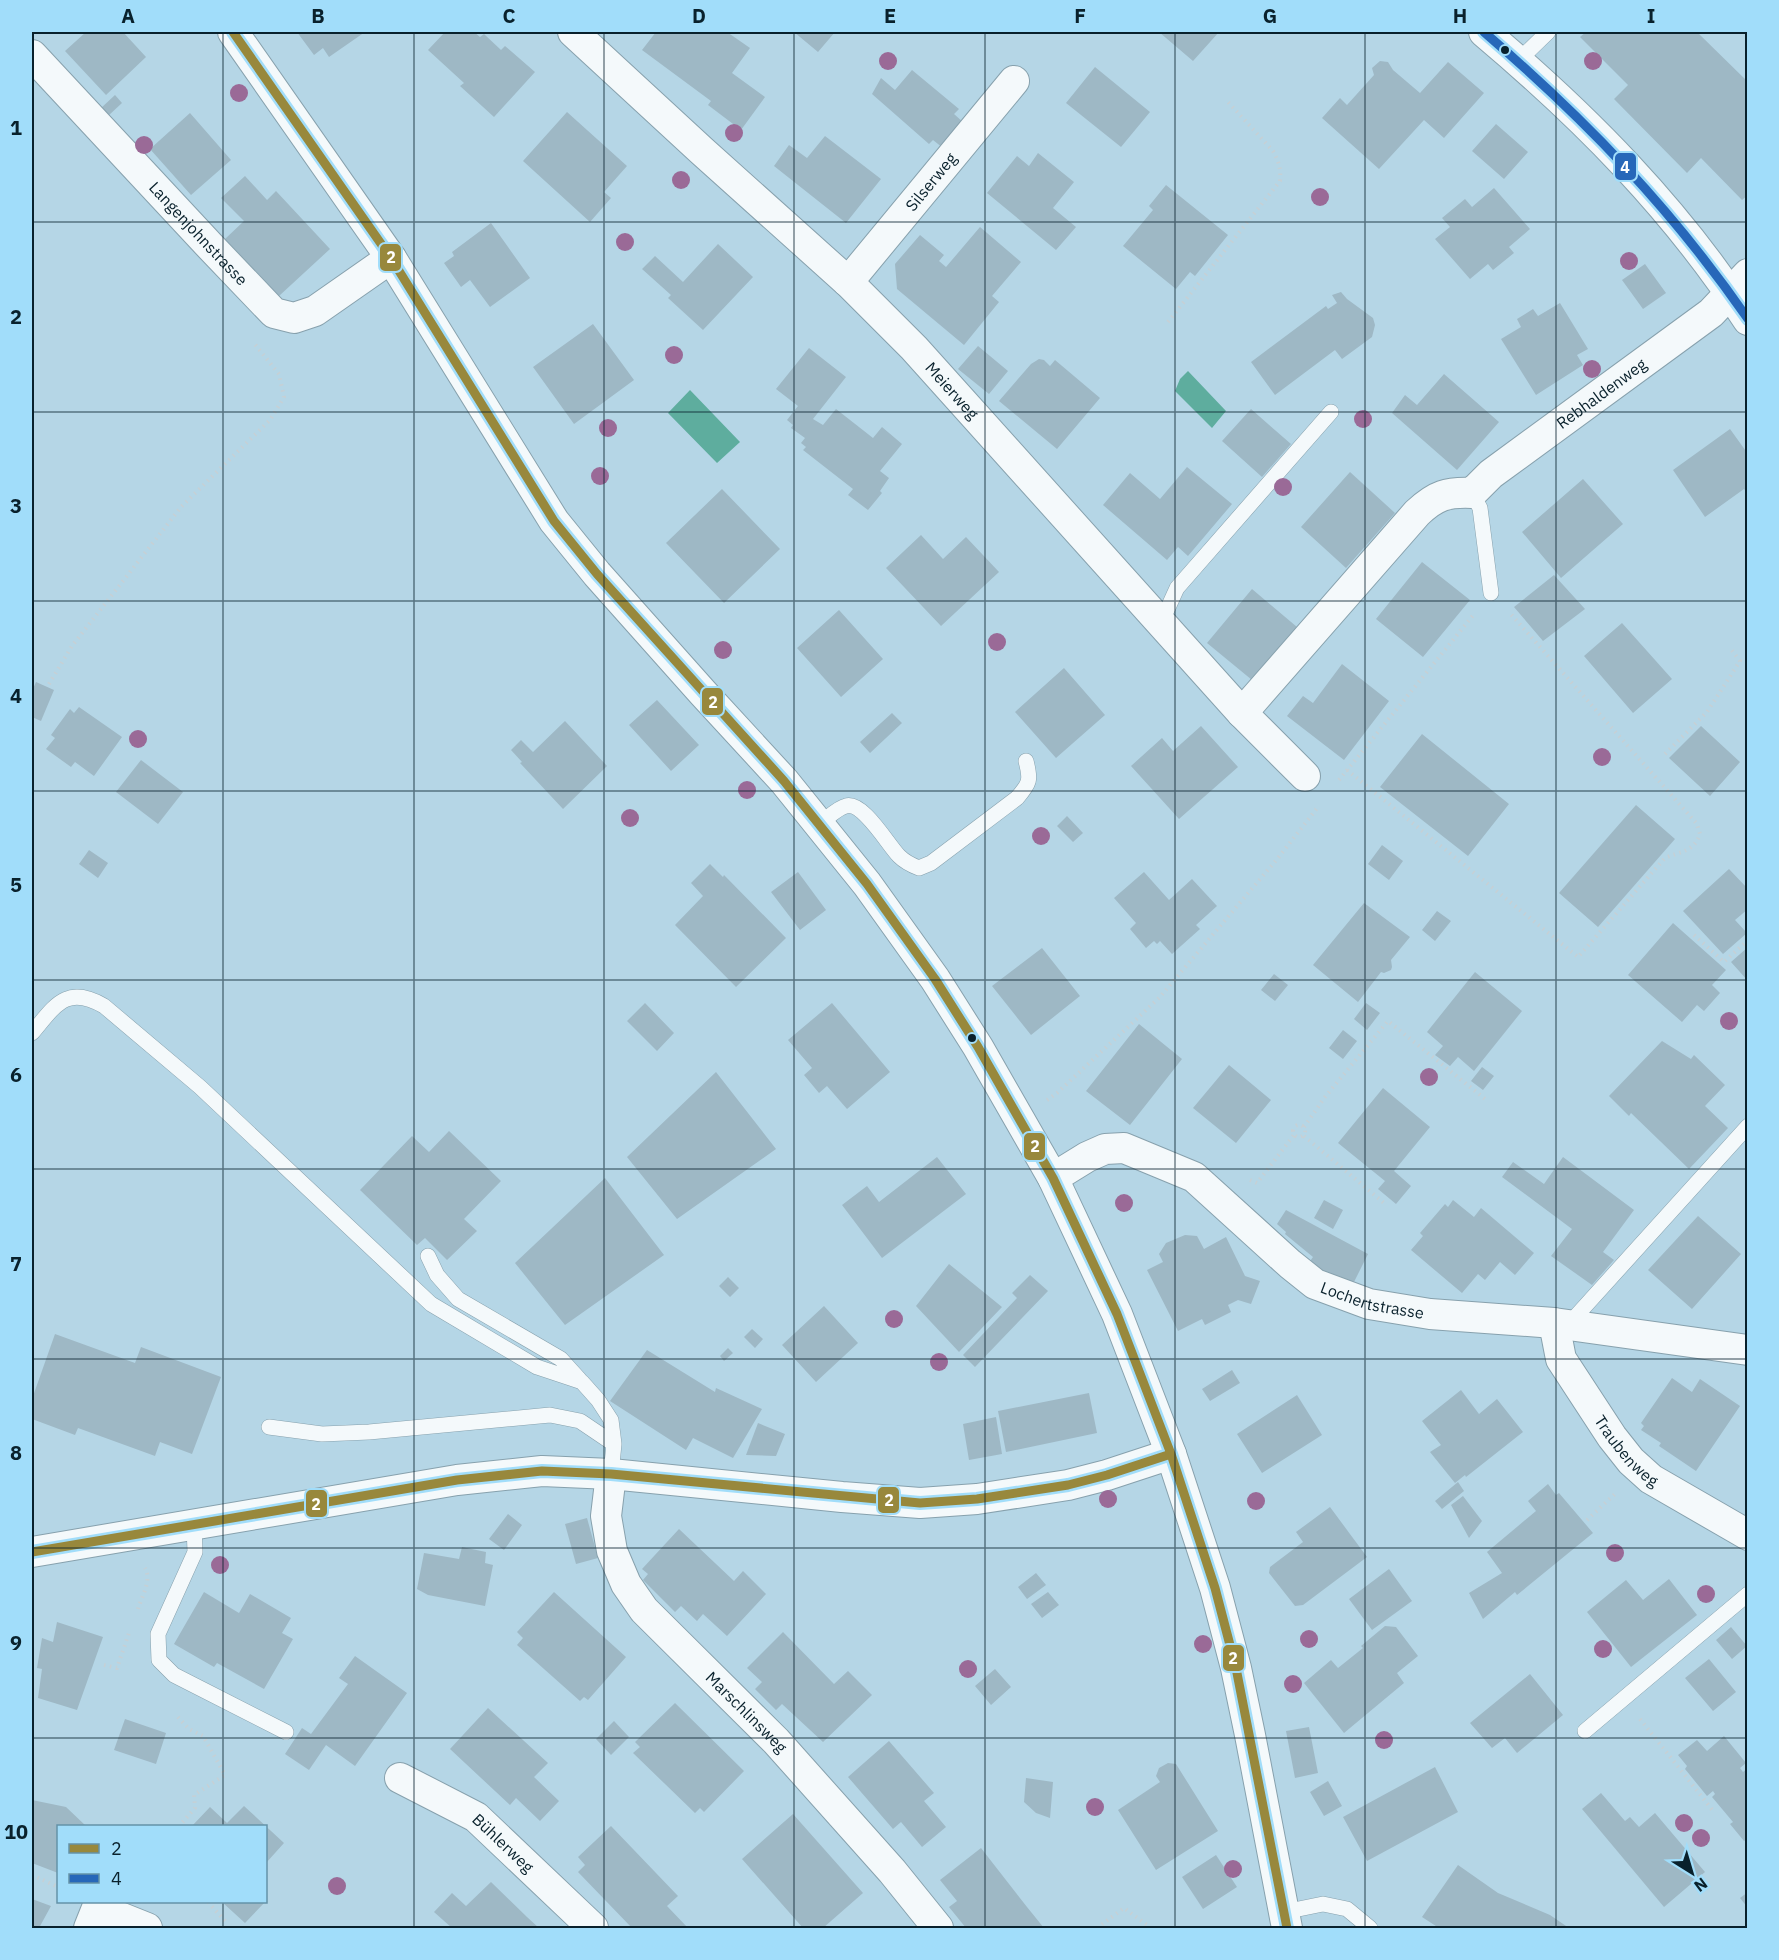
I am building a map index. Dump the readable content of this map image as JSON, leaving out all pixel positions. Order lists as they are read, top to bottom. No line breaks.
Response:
{"streets":{"street":["Silserweg","Langenjohnstrasse","Meierweg","Rebhaldenweg","Lochertstrasse","Traubenweg","Marschlinsweg","Bühlerweg"]},"crossings":[["Silserweg","Meierweg"],["Lochertstrasse","Traubenweg"]],"lines":["transit line 2","transit line 4"],"legend":["2","4"],"north":"bottom right","grid":{"columns":["A","B","C","D","E","F","G","H","I"],"rows":["1","2","3","4","5","6","7","8","9","10"]}}
